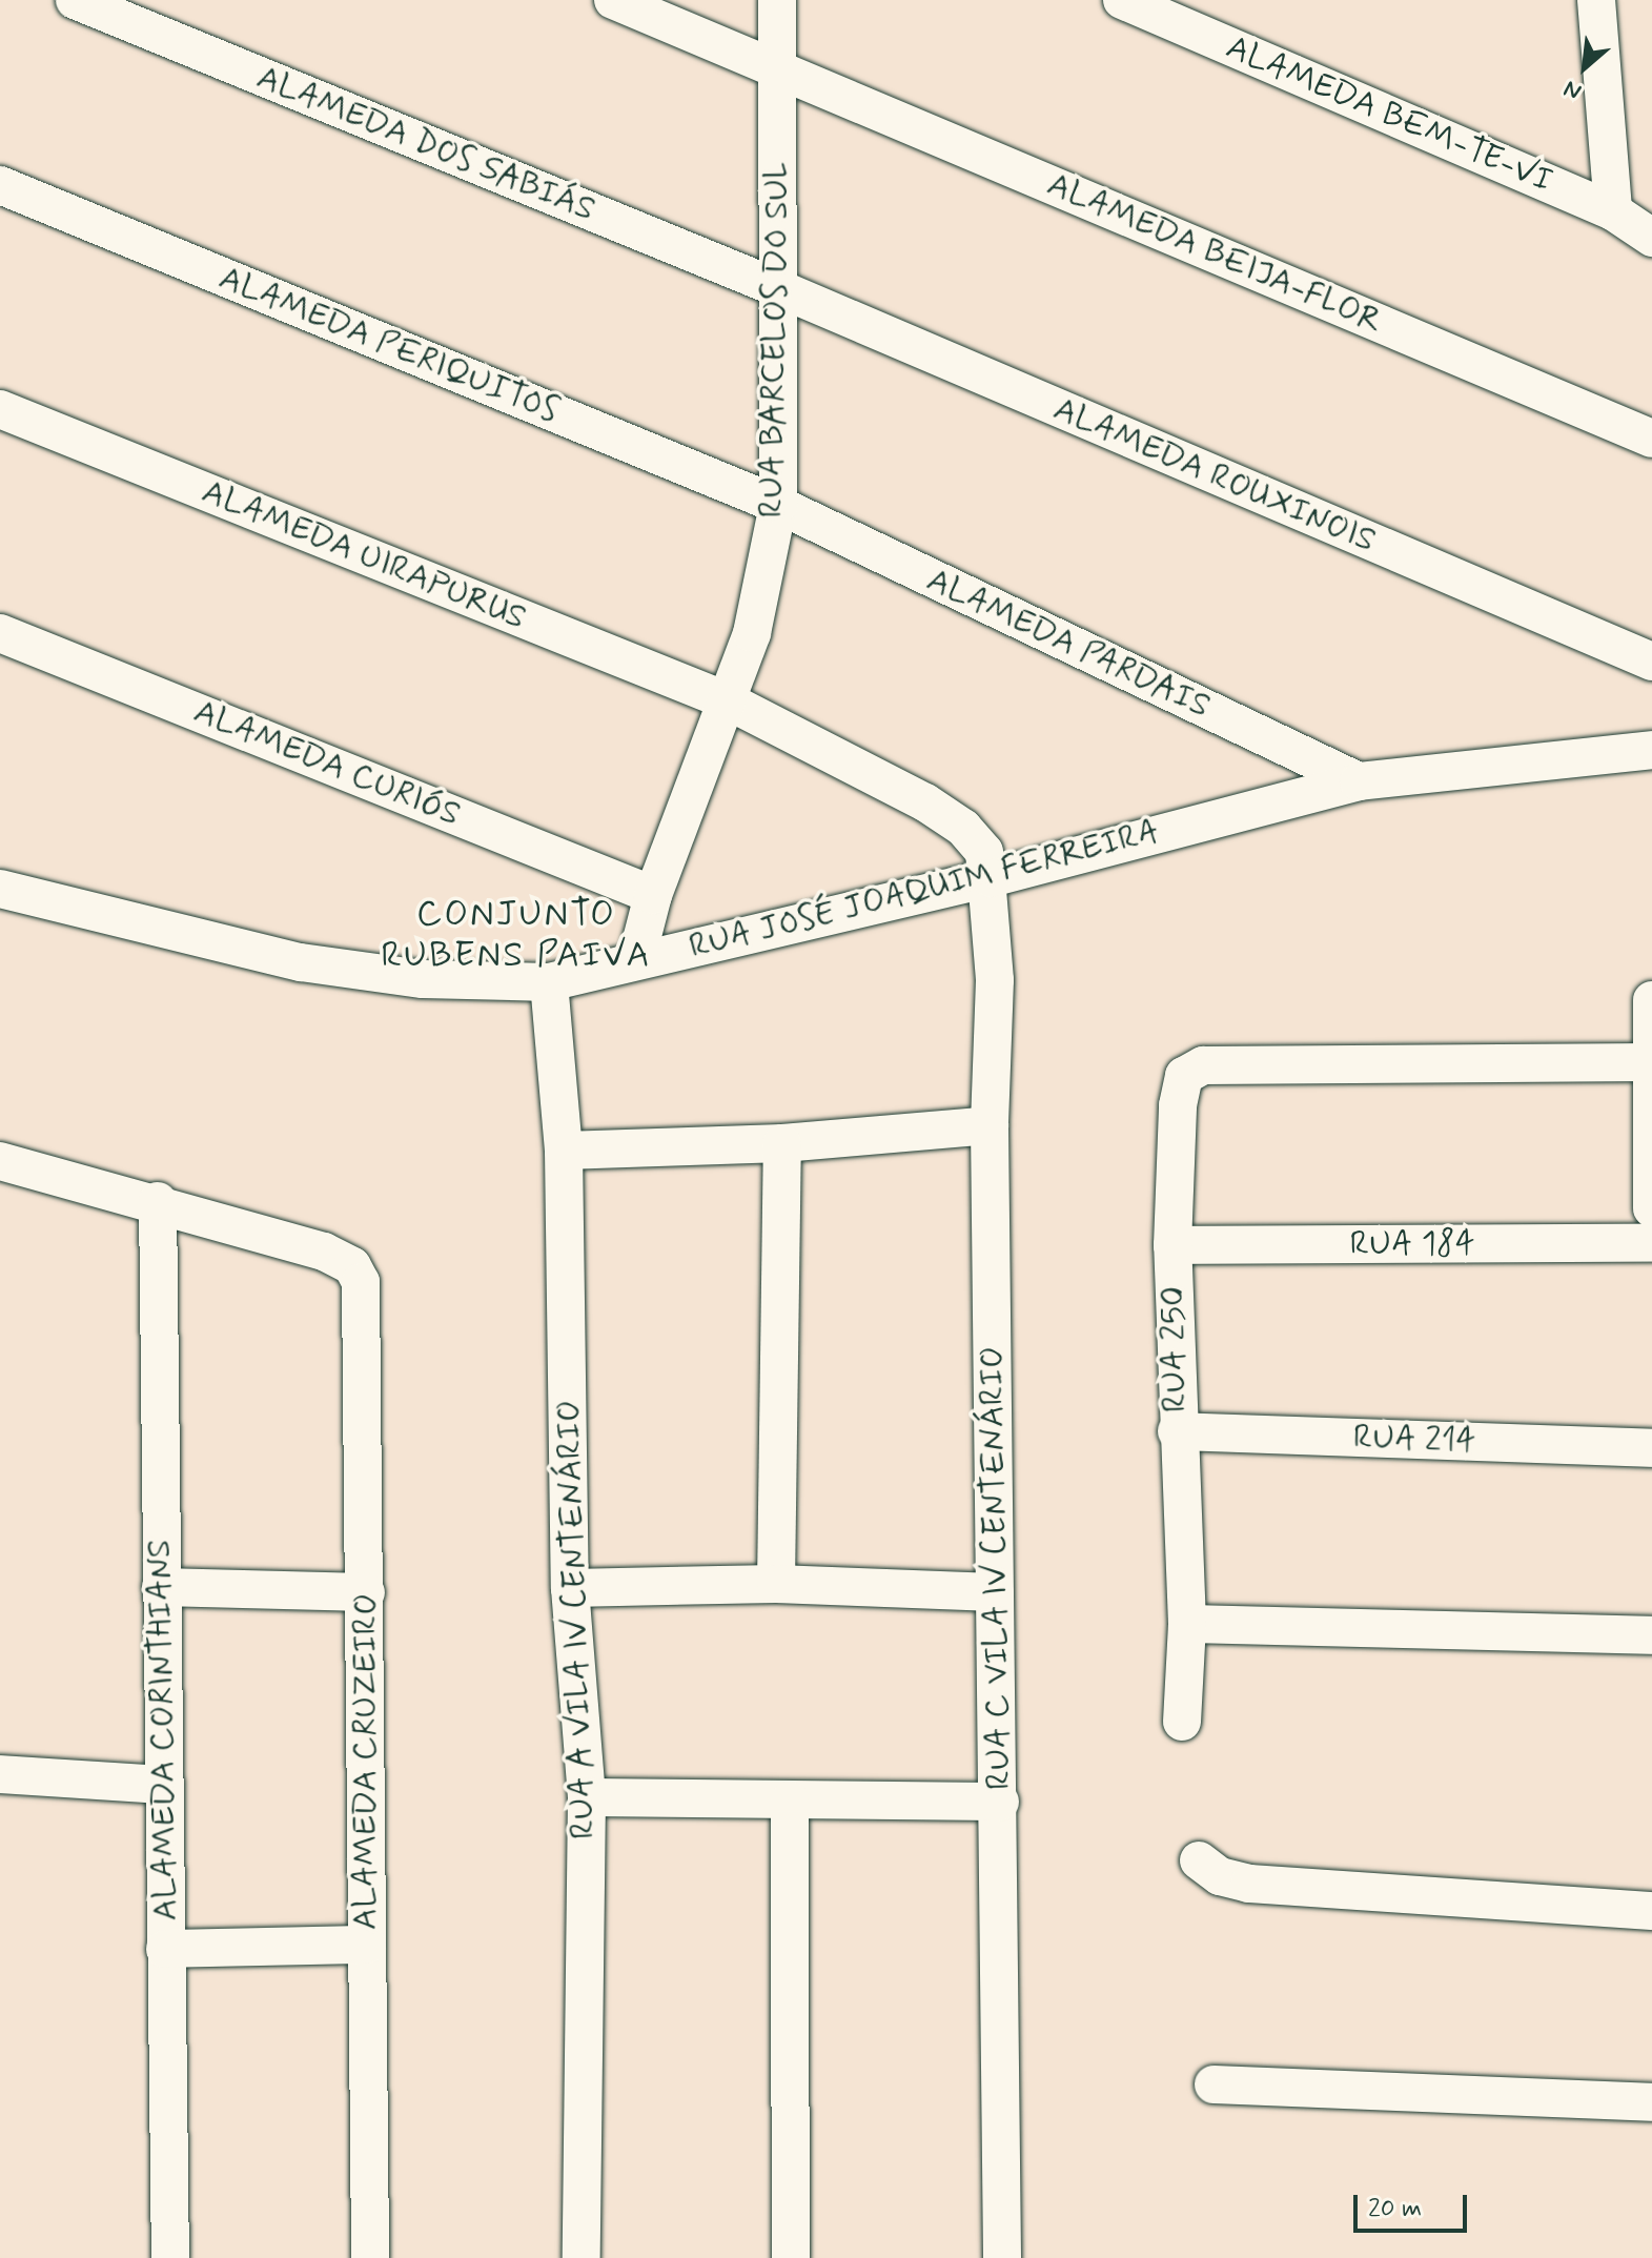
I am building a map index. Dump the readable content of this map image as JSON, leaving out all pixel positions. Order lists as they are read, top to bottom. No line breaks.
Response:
{"streets":{"street":["ALAMEDA BEM-TE-VI","ALAMEDA DOS SABIÁS","ALAMEDA BEIJA-FLOR","RUA BARCELOS DO SUL","ALAMEDA PERIQUITOS","ALAMEDA ROUXINOIS","ALAMEDA UIRAPURUS","ALAMEDA PARDAIS","ALAMEDA CURIÓS","RUA JOSÉ JOAQUIM FERREIRA","RUA 184","RUA 250","RUA 214","RUA C VILA IV CENTENÁRIO","RUA A VILA IV CENTENÁRIO","ALAMEDA CORINTHIANS","ALAMEDA CRUZEIRO"]},"crossings":[["ALAMEDA DOS SABIÁS","RUA BARCELOS DO SUL"],["ALAMEDA DOS SABIÁS","ALAMEDA ROUXINOIS"],["ALAMEDA BEIJA-FLOR","RUA BARCELOS DO SUL"],["RUA BARCELOS DO SUL","ALAMEDA PERIQUITOS"],["RUA BARCELOS DO SUL","ALAMEDA ROUXINOIS"],["RUA BARCELOS DO SUL","ALAMEDA UIRAPURUS"],["RUA BARCELOS DO SUL","ALAMEDA PARDAIS"],["RUA BARCELOS DO SUL","ALAMEDA CURIÓS"],["RUA BARCELOS DO SUL","RUA JOSÉ JOAQUIM FERREIRA"],["ALAMEDA PERIQUITOS","ALAMEDA PARDAIS"],["ALAMEDA UIRAPURUS","RUA JOSÉ JOAQUIM FERREIRA"],["ALAMEDA UIRAPURUS","RUA C VILA IV CENTENÁRIO"],["ALAMEDA PARDAIS","RUA JOSÉ JOAQUIM FERREIRA"],["RUA JOSÉ JOAQUIM FERREIRA","RUA C VILA IV CENTENÁRIO"],["RUA JOSÉ JOAQUIM FERREIRA","RUA A VILA IV CENTENÁRIO"],["RUA 184","RUA 250"],["RUA 250","RUA 214"],["ALAMEDA CORINTHIANS","ALAMEDA CRUZEIRO"]],"districts":["CONJUNTO RUBENS PAIVA"],"scale_bar":"20 m","north":"bottom left"}
